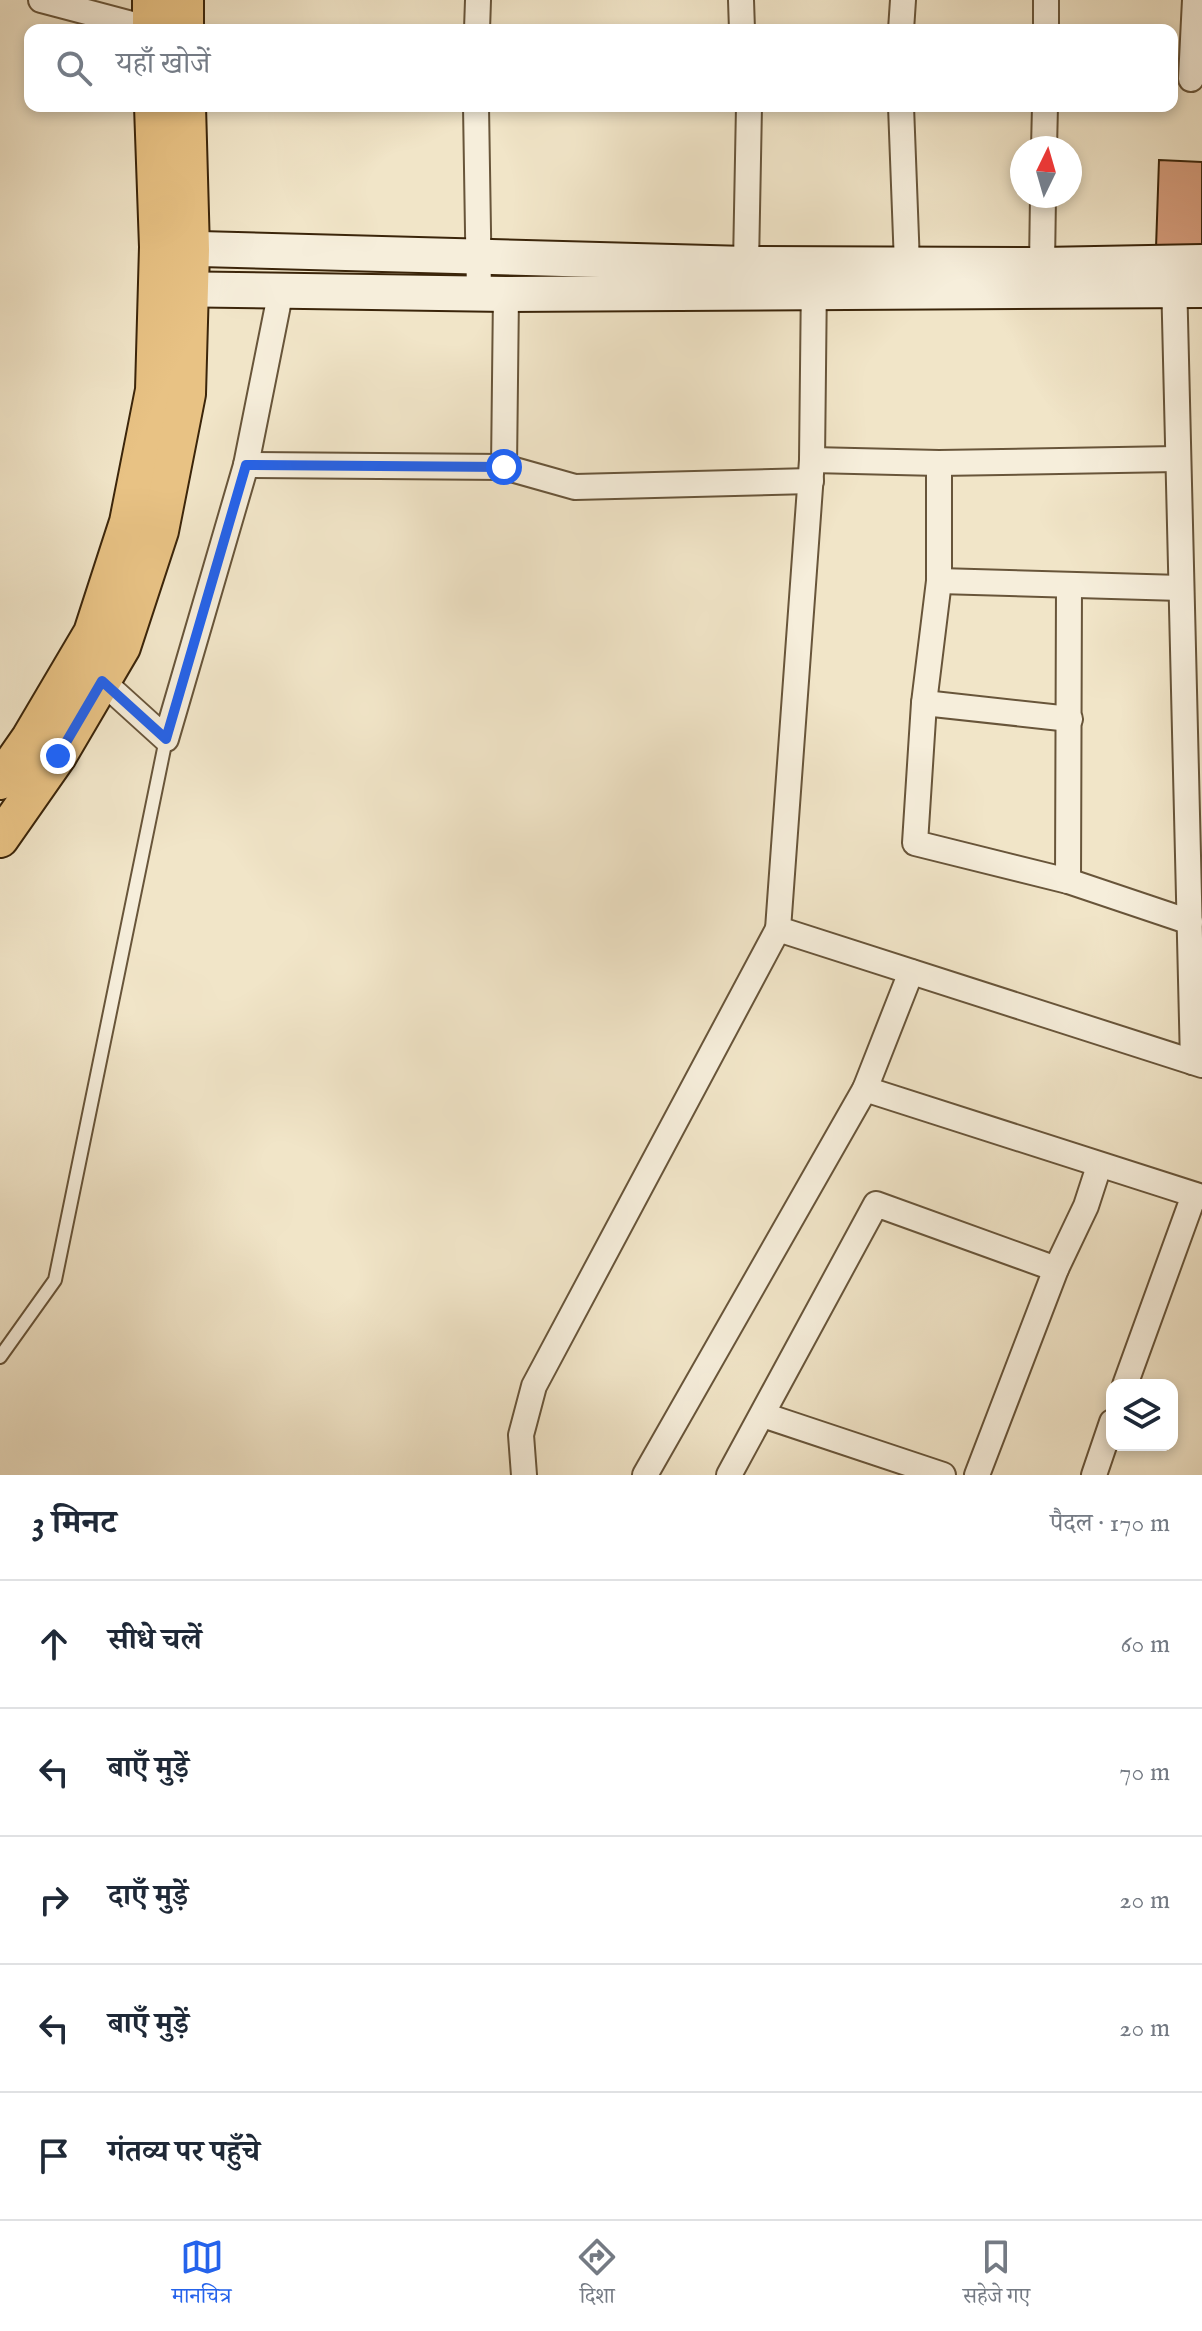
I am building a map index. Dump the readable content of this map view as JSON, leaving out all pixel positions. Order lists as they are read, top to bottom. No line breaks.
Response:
{"north":"top","page":{"search":"यहाँ खोजें","heading":["3 मिनट","पैदल · 170 m"],"list":[["सीधे चलें","60 m"],["बाएँ मुड़ें","70 m"],["दाएँ मुड़ें","20 m"],["बाएँ मुड़ें","20 m"],"गंतव्य पर पहुँचे"],"nav":["मानचित्र","दिशा","सहेजे गए"]}}
